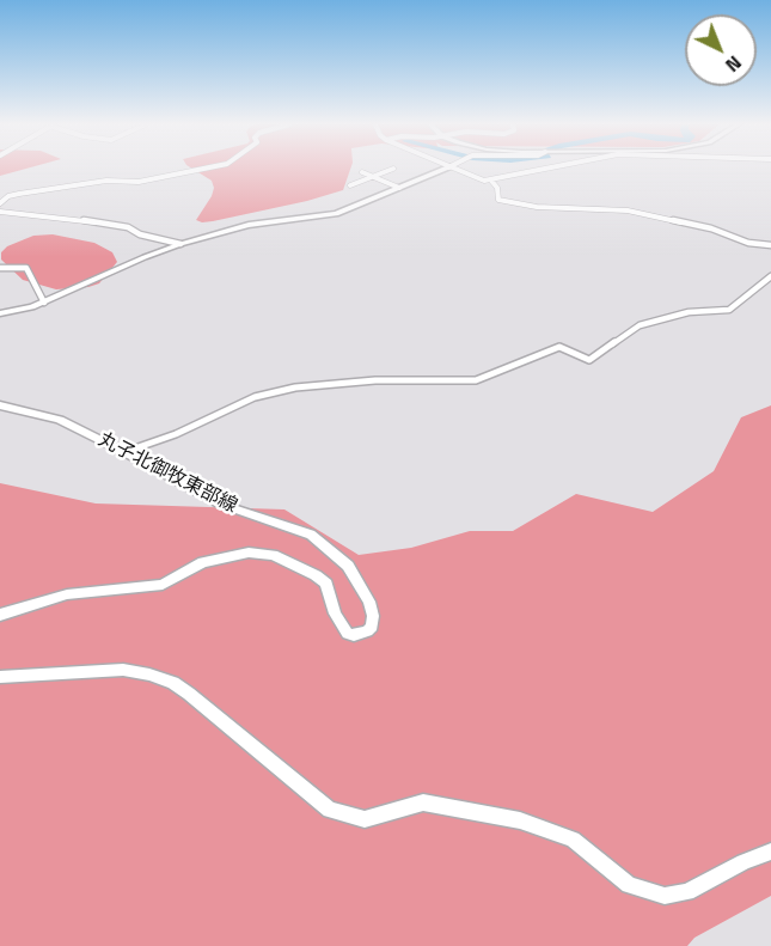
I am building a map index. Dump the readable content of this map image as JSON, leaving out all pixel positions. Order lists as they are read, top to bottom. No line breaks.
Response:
{"streets":{"street":["丸子北御牧東部線"]},"north":"bottom right"}
